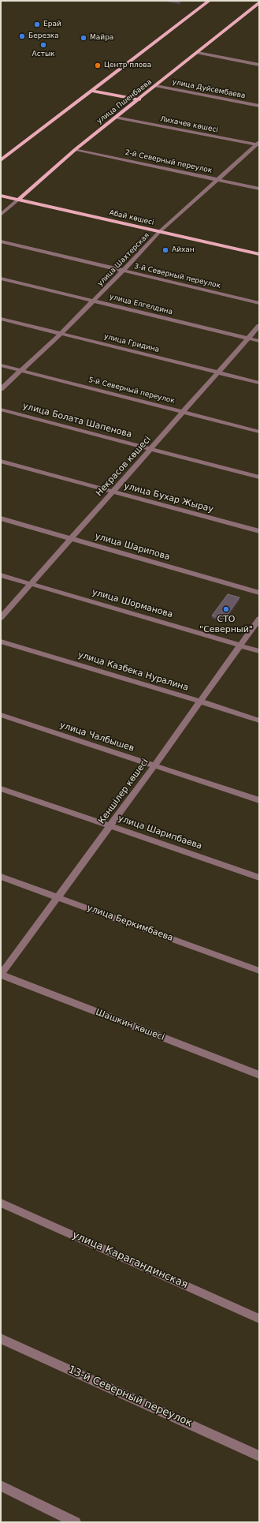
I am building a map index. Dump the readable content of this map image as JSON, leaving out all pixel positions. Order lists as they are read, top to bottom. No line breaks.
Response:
{"streets":{"main road":["улица Пшенбаева","Абай көшесі"],"street":["улица Дуйсембаева","Лихачев көшесі","2-й Северный переулок","улица Шахтерская","3-й Северный переулок","улица Елгелдина","улица Гридина","5-й Северный переулок","улица Болата Шапенова","Некрасов көшесі","улица Бухар Жырау","улица Шарипова","улица Шорманова","улица Казбека Нуралина","улица Чалбышев","Кеншілер көшесі","улица Шарипбаева","улица Беркимбаева","Шашкин көшесі","улица Карагандинская","13-й Северный переулок"]},"crossings":[["улица Дуйсембаева","улица Пшенбаева"],["улица Пшенбаева","Лихачев көшесі"],["улица Пшенбаева","2-й Северный переулок"],["улица Пшенбаева","Абай көшесі"],["Лихачев көшесі","улица Шахтерская"],["2-й Северный переулок","улица Шахтерская"],["Абай көшесі","улица Шахтерская"],["улица Шахтерская","3-й Северный переулок"],["улица Шахтерская","улица Елгелдина"],["улица Шахтерская","улица Гридина"],["улица Шахтерская","5-й Северный переулок"],["улица Елгелдина","Некрасов көшесі"],["улица Гридина","Некрасов көшесі"],["5-й Северный переулок","Некрасов көшесі"],["улица Болата Шапенова","Некрасов көшесі"],["Некрасов көшесі","улица Бухар Жырау"],["Некрасов көшесі","улица Шарипова"],["Некрасов көшесі","улица Шорманова"],["улица Шорманова","Кеншілер көшесі"],["улица Казбека Нуралина","Кеншілер көшесі"],["улица Чалбышев","Кеншілер көшесі"],["Кеншілер көшесі","улица Шарипбаева"],["Кеншілер көшесі","улица Беркимбаева"],["Кеншілер көшесі","Шашкин көшесі"]],"places":["Ерай","Березка","Майра","Астык","Центр плова","Айхан","СТО \"Северный\""]}
